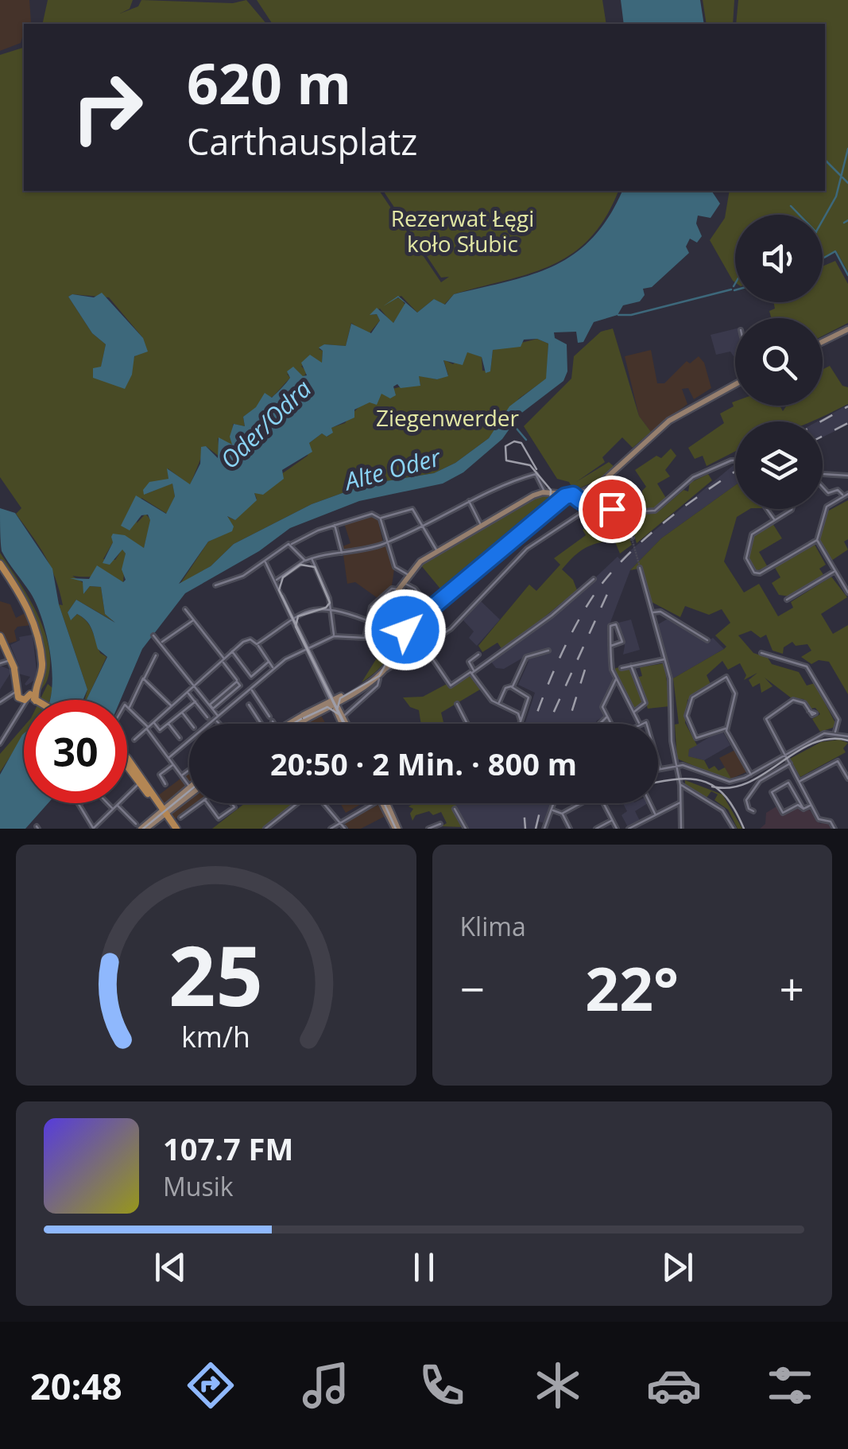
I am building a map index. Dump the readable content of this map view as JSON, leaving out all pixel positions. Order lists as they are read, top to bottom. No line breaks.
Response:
{"water":["Oder/Odra","Alte Oder"],"parks":["Rezerwat Łęgi koło Słubic","Ziegenwerder"],"page":{"turn":["620 m","Carthausplatz"],"limit":"30","trip":"20:50 · 2 Min. · 800 m","tile":"Klima","heat":["−","22°","+"],"song":["107.7 FM","Musik"],"tabs":"20:48","gauge":["25","km/h"]}}
